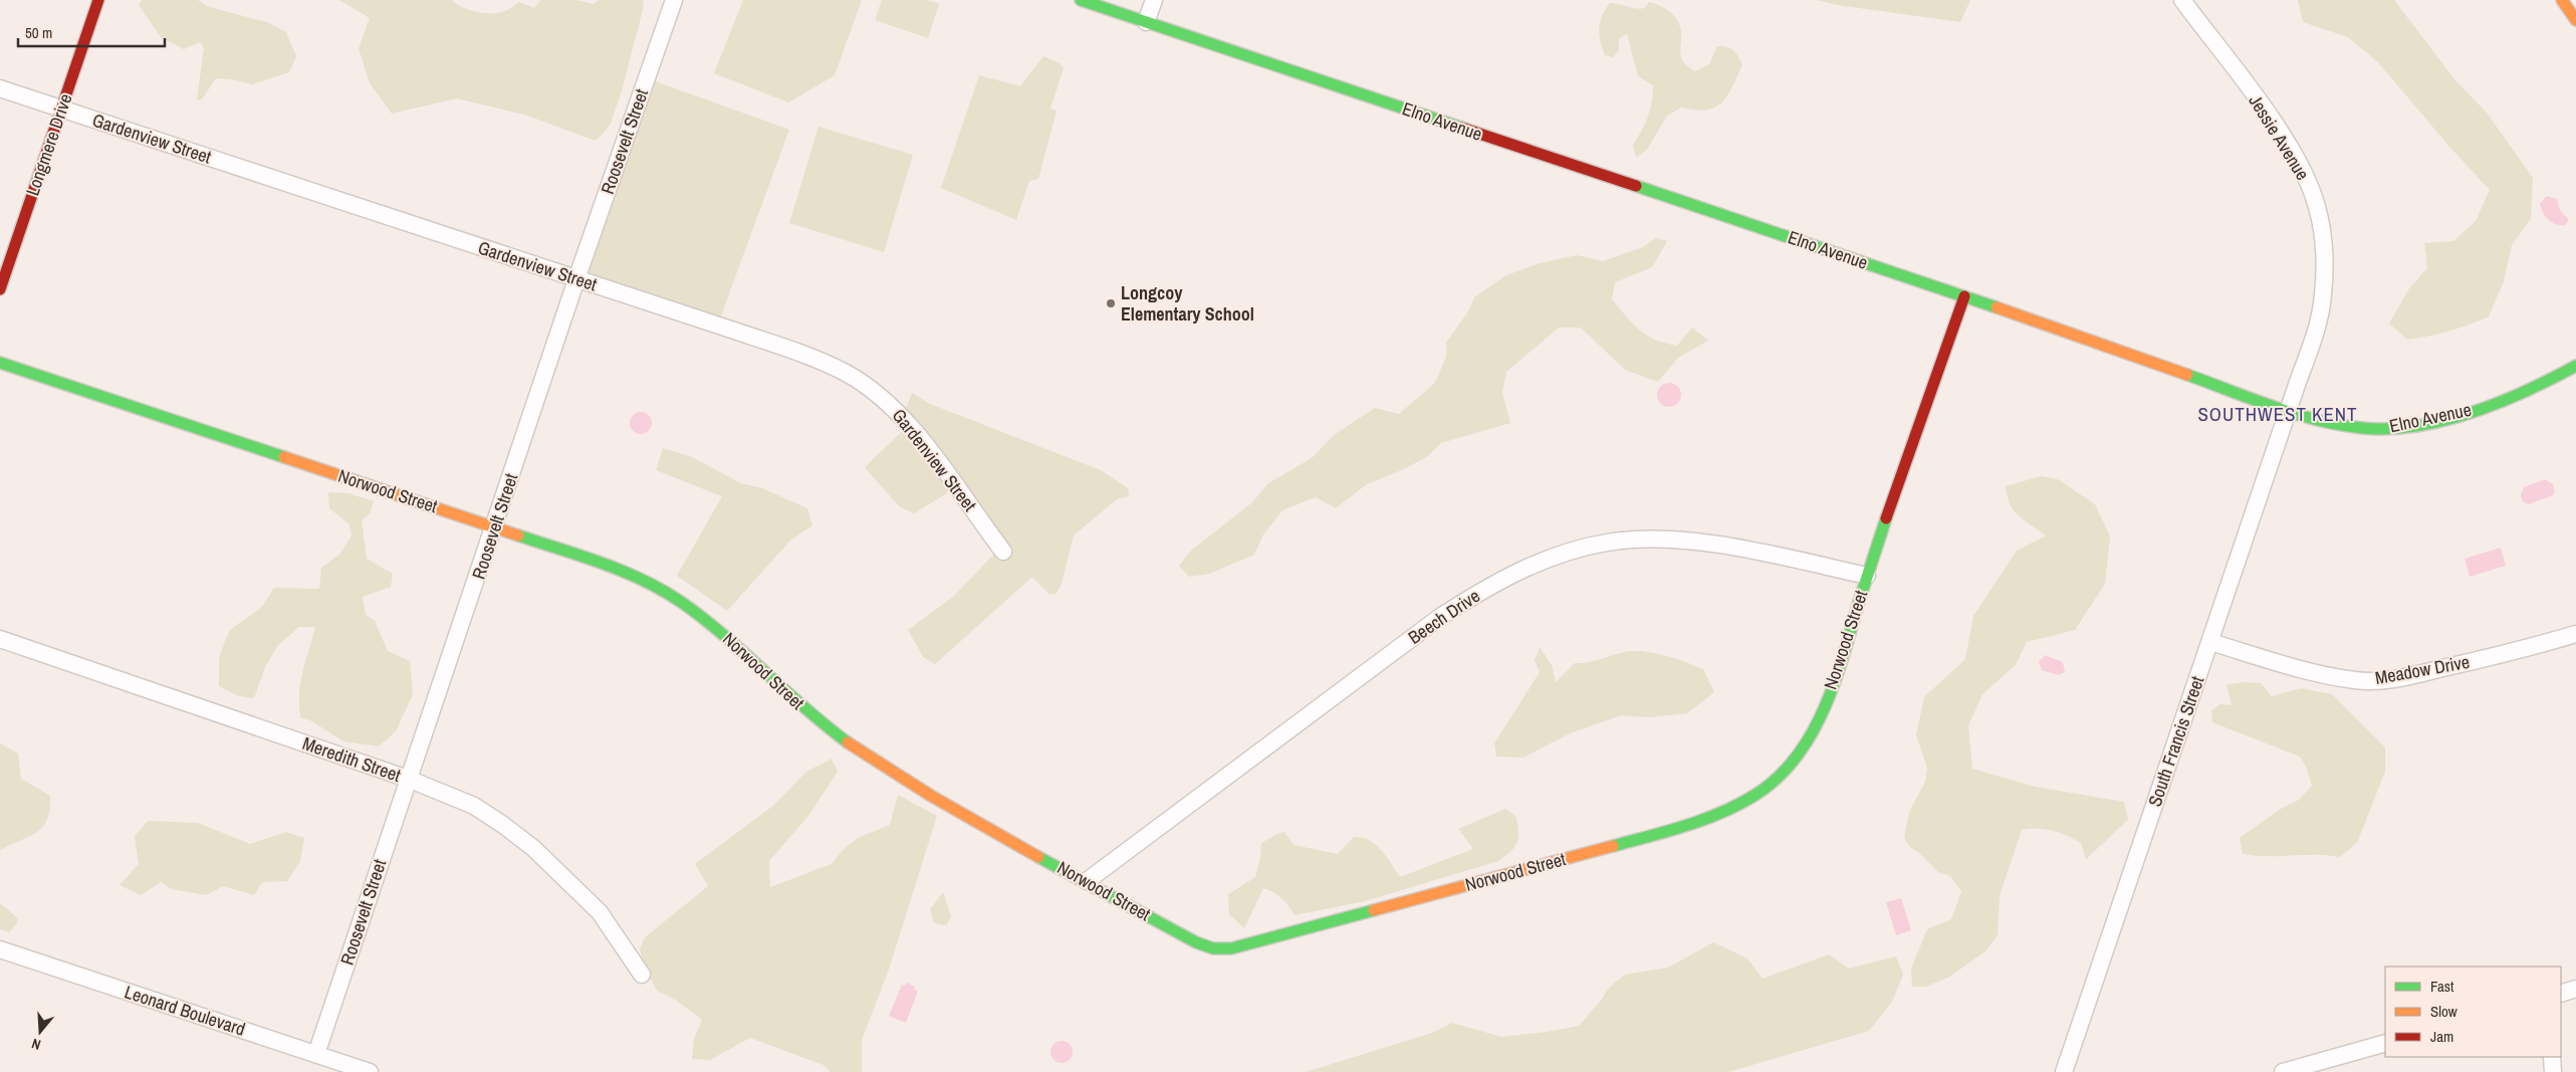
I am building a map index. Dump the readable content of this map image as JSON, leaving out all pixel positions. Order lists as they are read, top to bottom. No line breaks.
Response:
{"streets":{"street":["Elno Avenue","Jessie Avenue","Gardenview Street","Roosevelt Street","Longmere Drive","Norwood Street","Beech Drive","Meadow Drive","South Francis Street","Meredith Street","Leonard Boulevard"]},"crossings":[["Elno Avenue","Jessie Avenue"],["Elno Avenue","Norwood Street"],["Elno Avenue","South Francis Street"],["Jessie Avenue","South Francis Street"],["Gardenview Street","Roosevelt Street"],["Gardenview Street","Longmere Drive"],["Roosevelt Street","Norwood Street"],["Roosevelt Street","Meredith Street"],["Roosevelt Street","Leonard Boulevard"],["Norwood Street","Beech Drive"],["Meadow Drive","South Francis Street"]],"districts":["SOUTHWEST KENT"],"places":["Longcoy Elementary School"],"legend":["Fast","Slow","Jam"],"scale_bar":"50 m","north":"bottom"}
